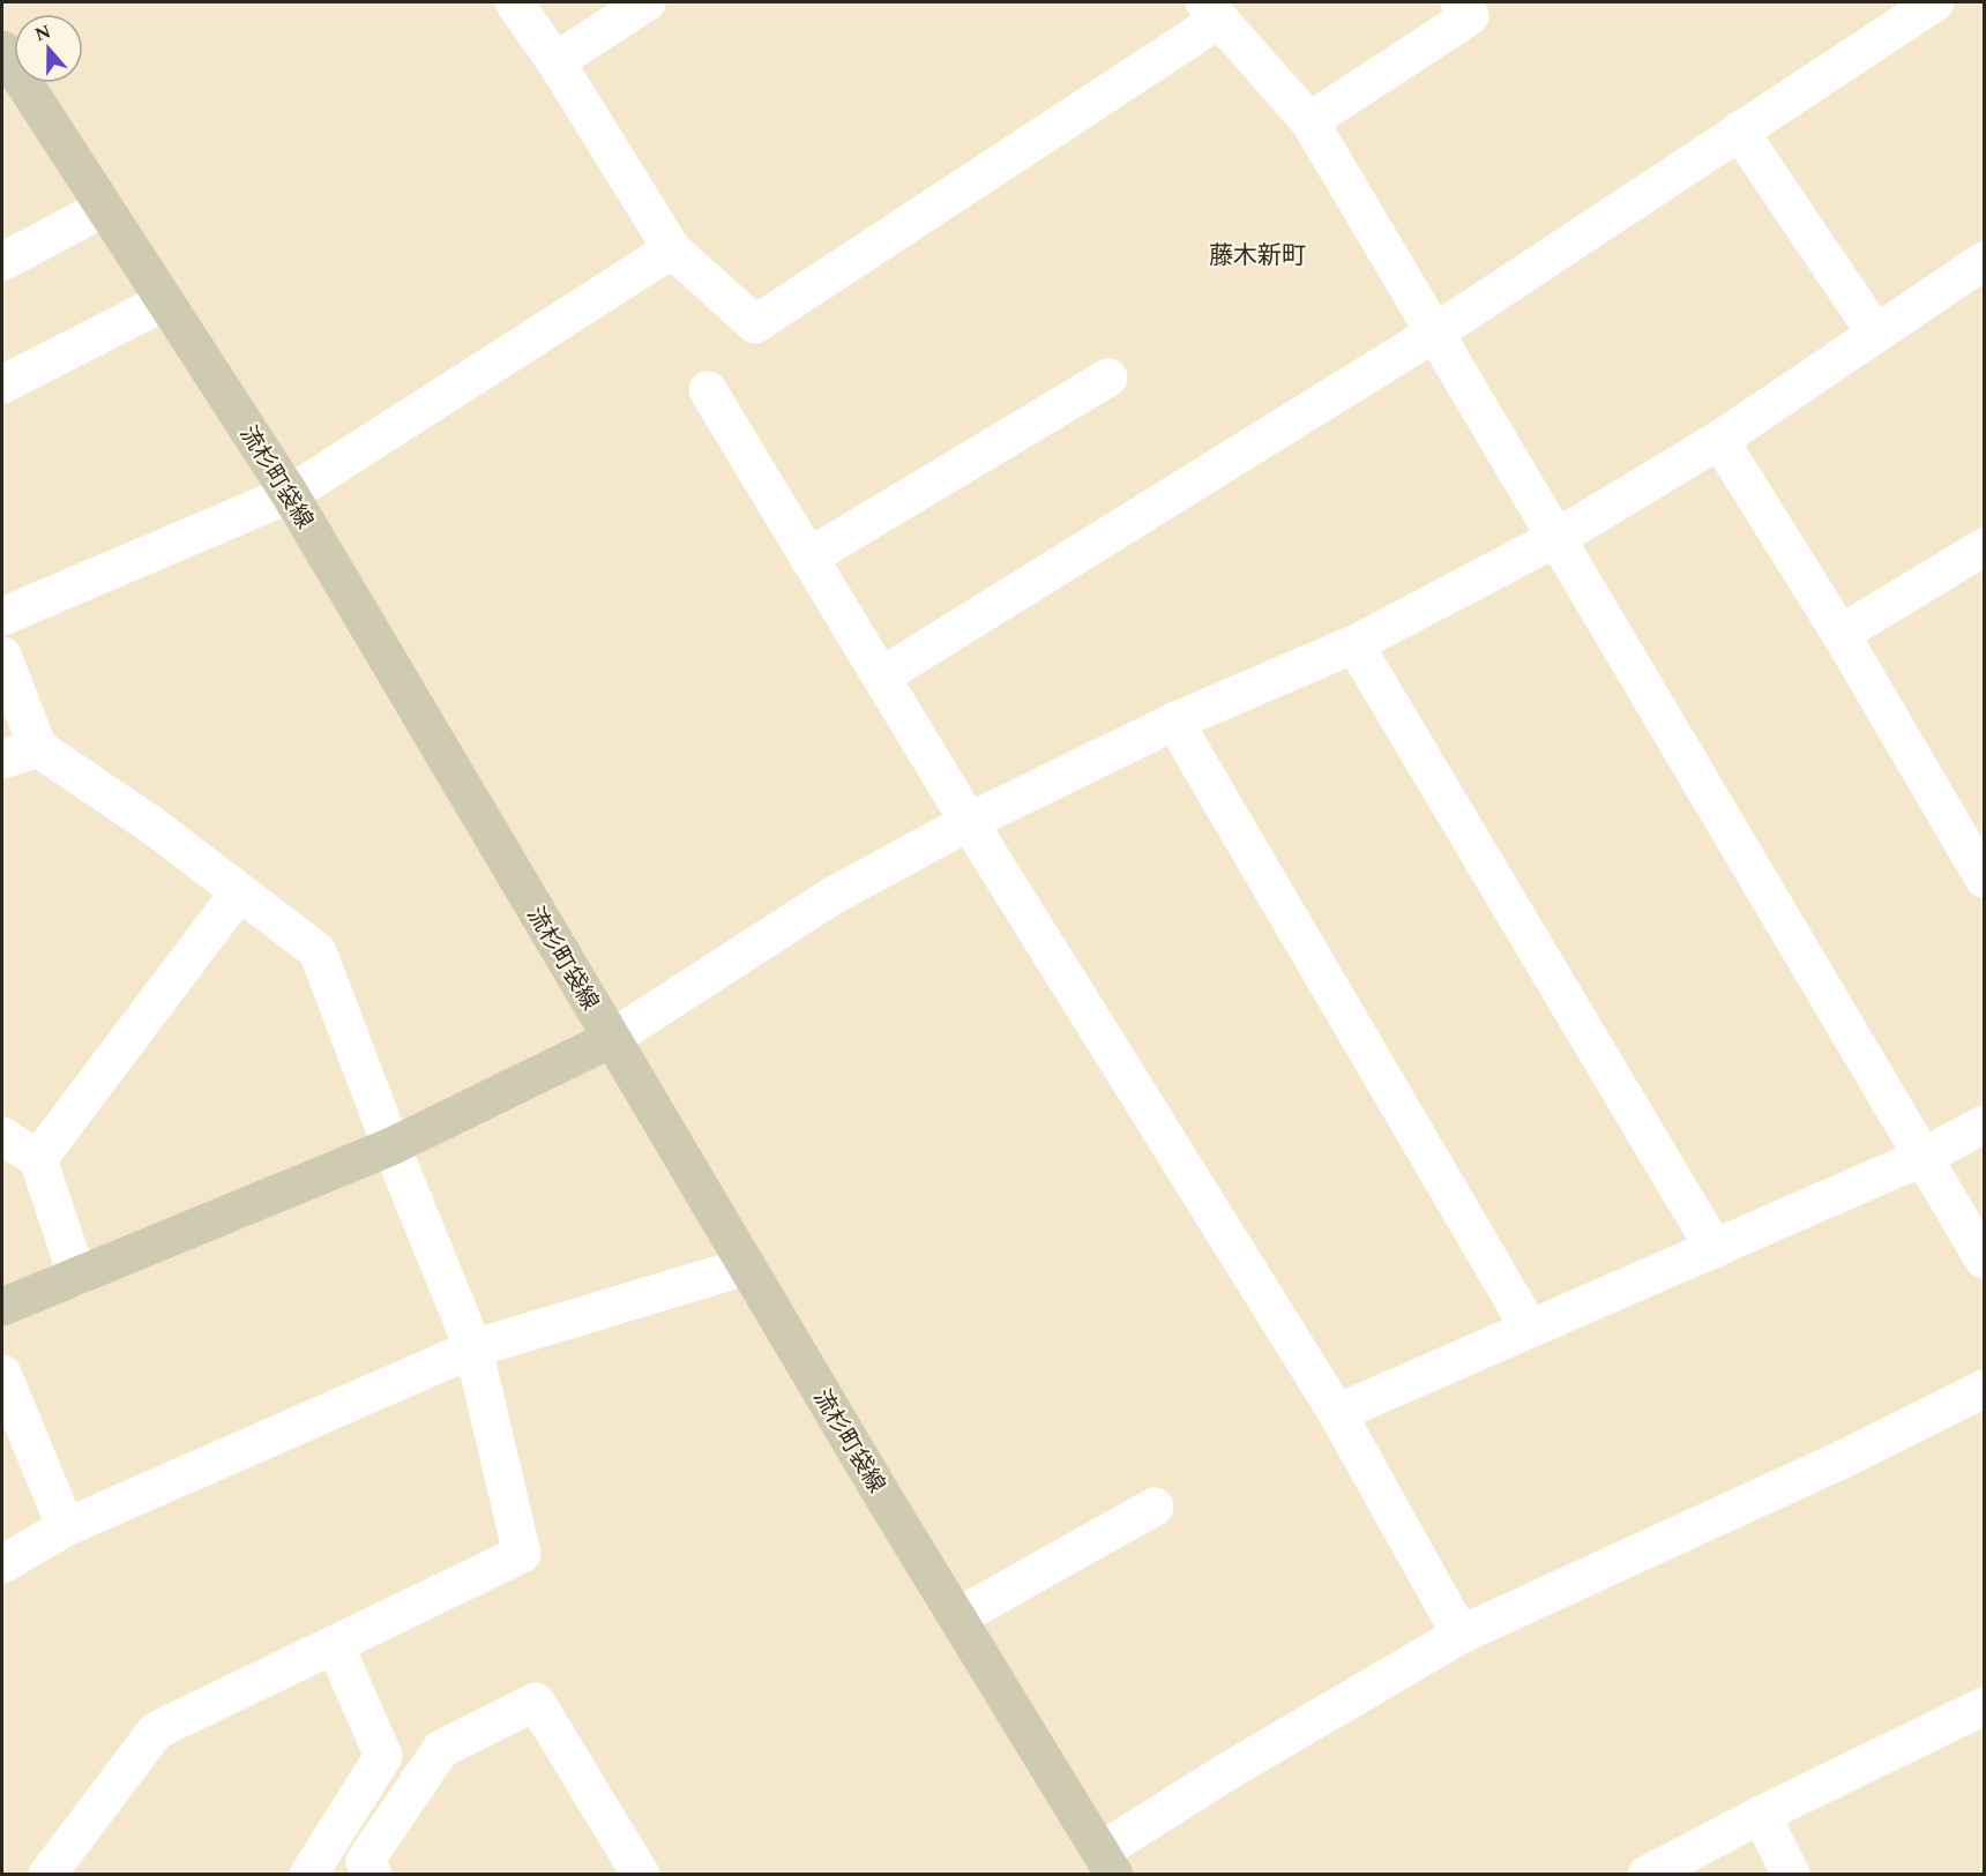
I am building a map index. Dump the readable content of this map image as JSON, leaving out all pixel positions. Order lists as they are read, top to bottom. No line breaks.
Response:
{"streets":{"main road":["流杉町袋線"]},"districts":["藤木新町"],"north":"top"}
